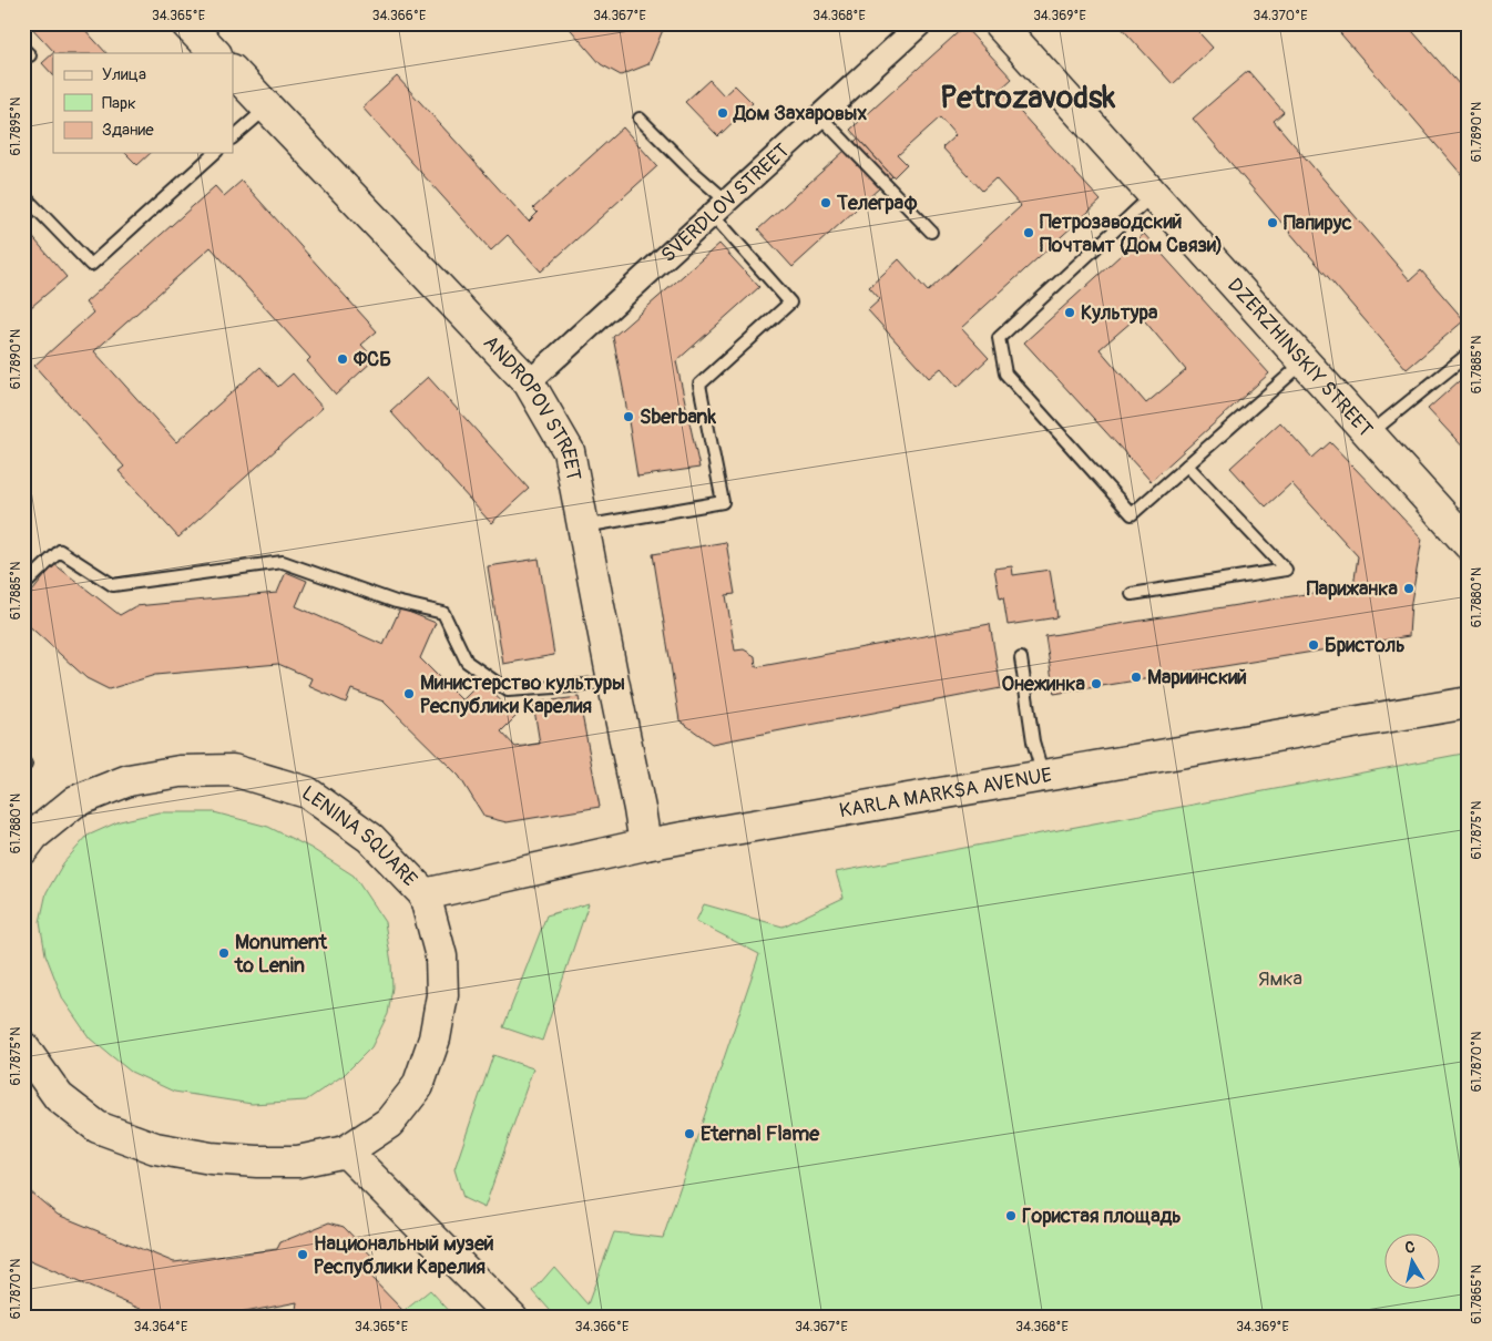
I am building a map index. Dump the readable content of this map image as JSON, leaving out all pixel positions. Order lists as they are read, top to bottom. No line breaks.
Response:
{"streets":{"main road":["DZERZHINSKIY STREET","ANDROPOV STREET","KARLA MARKSA AVENUE","LENINA SQUARE"],"street":["SVERDLOV STREET"]},"crossings":[["SVERDLOV STREET","ANDROPOV STREET"],["ANDROPOV STREET","KARLA MARKSA AVENUE"],["KARLA MARKSA AVENUE","LENINA SQUARE"]],"districts":["Petrozavodsk"],"parks":["Ямка"],"places":["Дом Захаровых","Телеграф","Папирус","Петрозаводский Почтамт (Дом Связи)","Культура","ФСБ","Sberbank","Парижанка","Бристоль","Мариинский","Онежинка","Министерство культуры Республики Карелия","Monument to Lenin","Eternal Flame","Гористая площадь","Национальный музей Республики Карелия"],"legend":["Улица","Парк","Здание"],"north":"top","coordinates":["34.365°E","34.366°E","34.367°E","34.368°E","34.369°E","34.370°E","61.7895°N","61.7890°N","61.7885°N","61.7880°N","61.7875°N","61.7870°N","61.7865°N","34.364°E"]}
